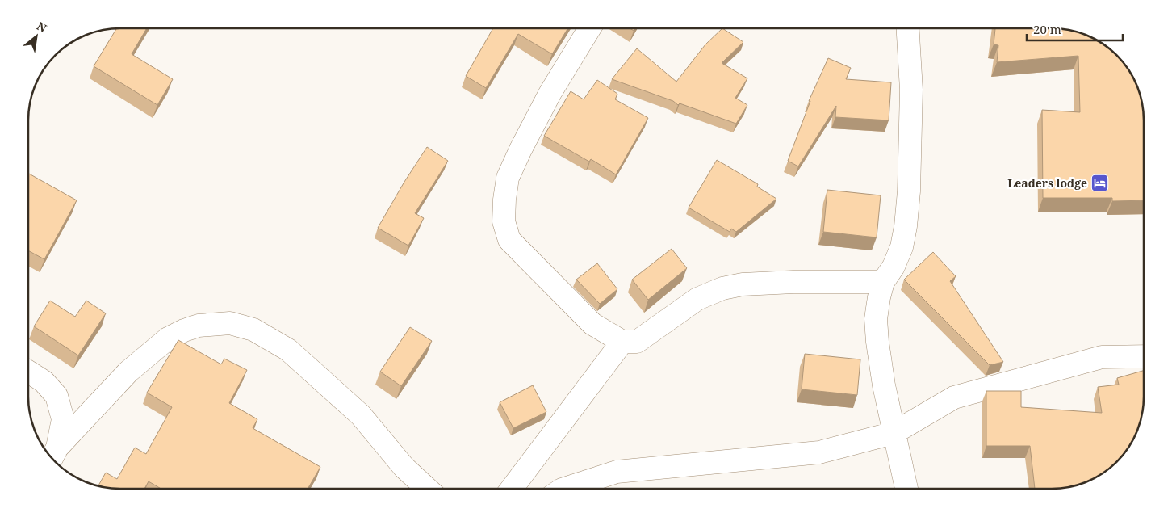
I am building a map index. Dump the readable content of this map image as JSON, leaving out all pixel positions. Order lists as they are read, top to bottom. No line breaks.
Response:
{"places":{"hotel":["Leaders lodge"]},"scale_bar":"20 m","north":"top right"}
